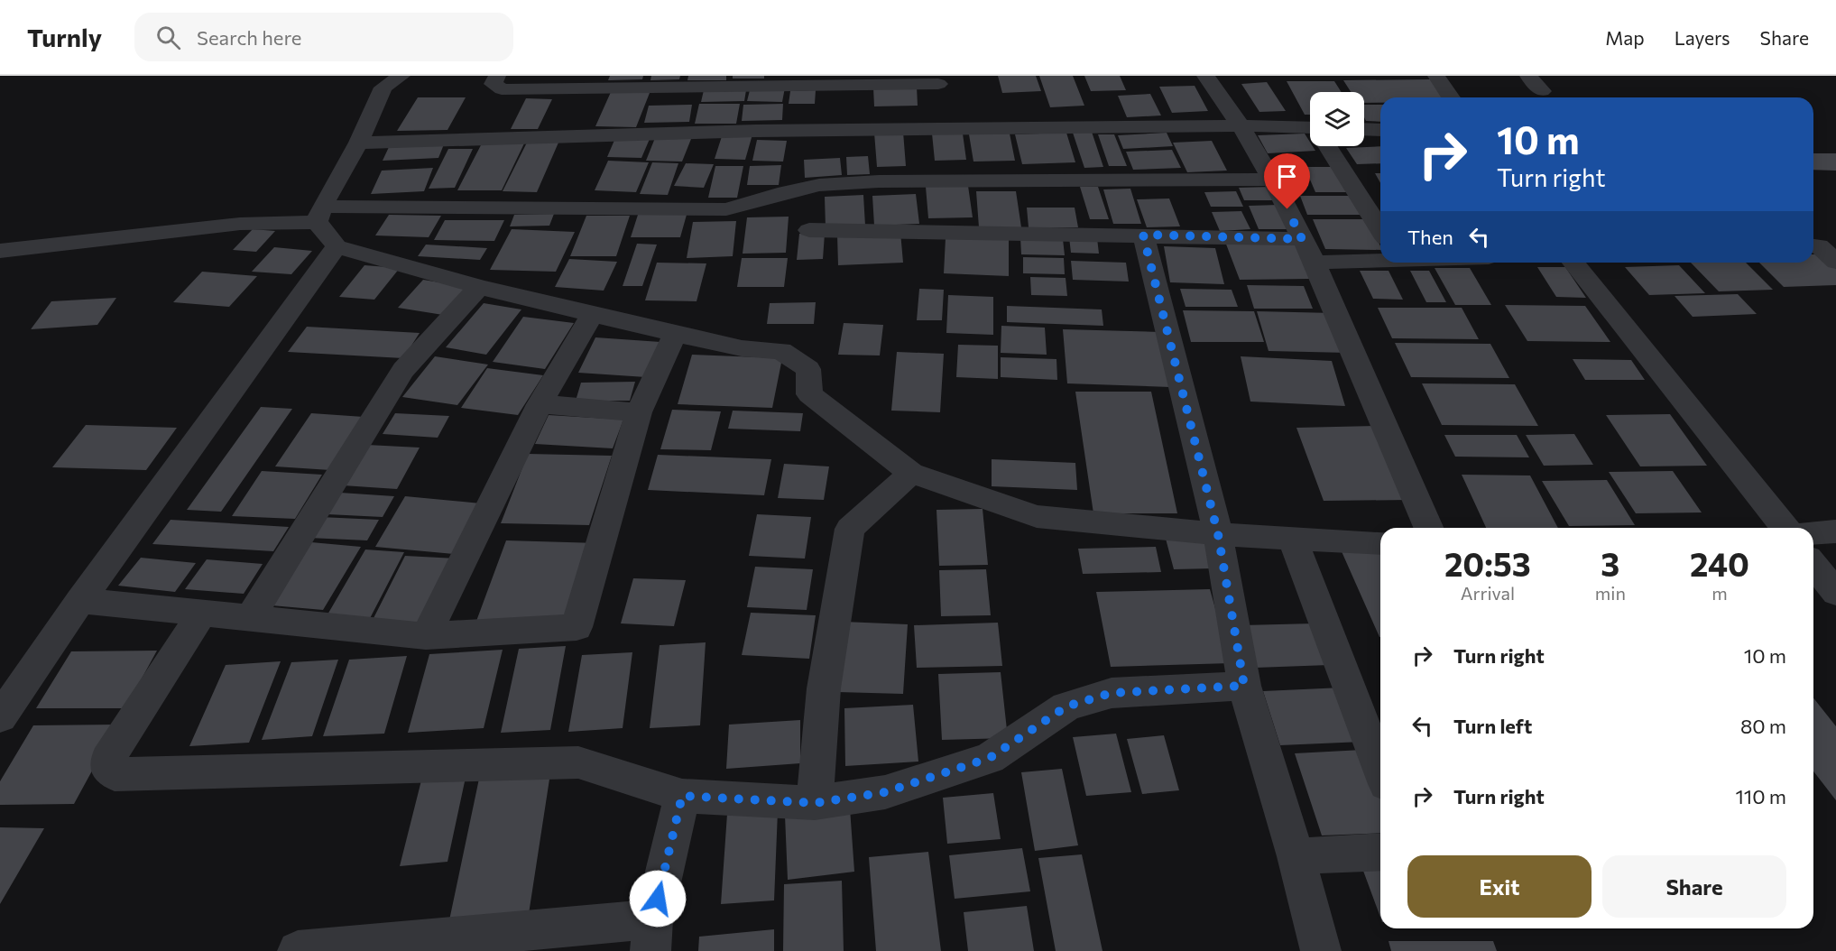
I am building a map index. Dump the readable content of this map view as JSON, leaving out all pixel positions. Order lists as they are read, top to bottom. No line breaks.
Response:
{"page":{"header":"Turnly","search":"Search here","nav":["Map","Layers","Share"],"turn":["10 m","Turn right"],"then":"Then","eta":["20:53","Arrival","3","min","240","m"],"list":[{"name":"Turn right","value":"10 m"},{"name":"Turn left","value":"80 m"},{"name":"Turn right","value":"110 m"}],"buttons":["Exit","Share"]}}
